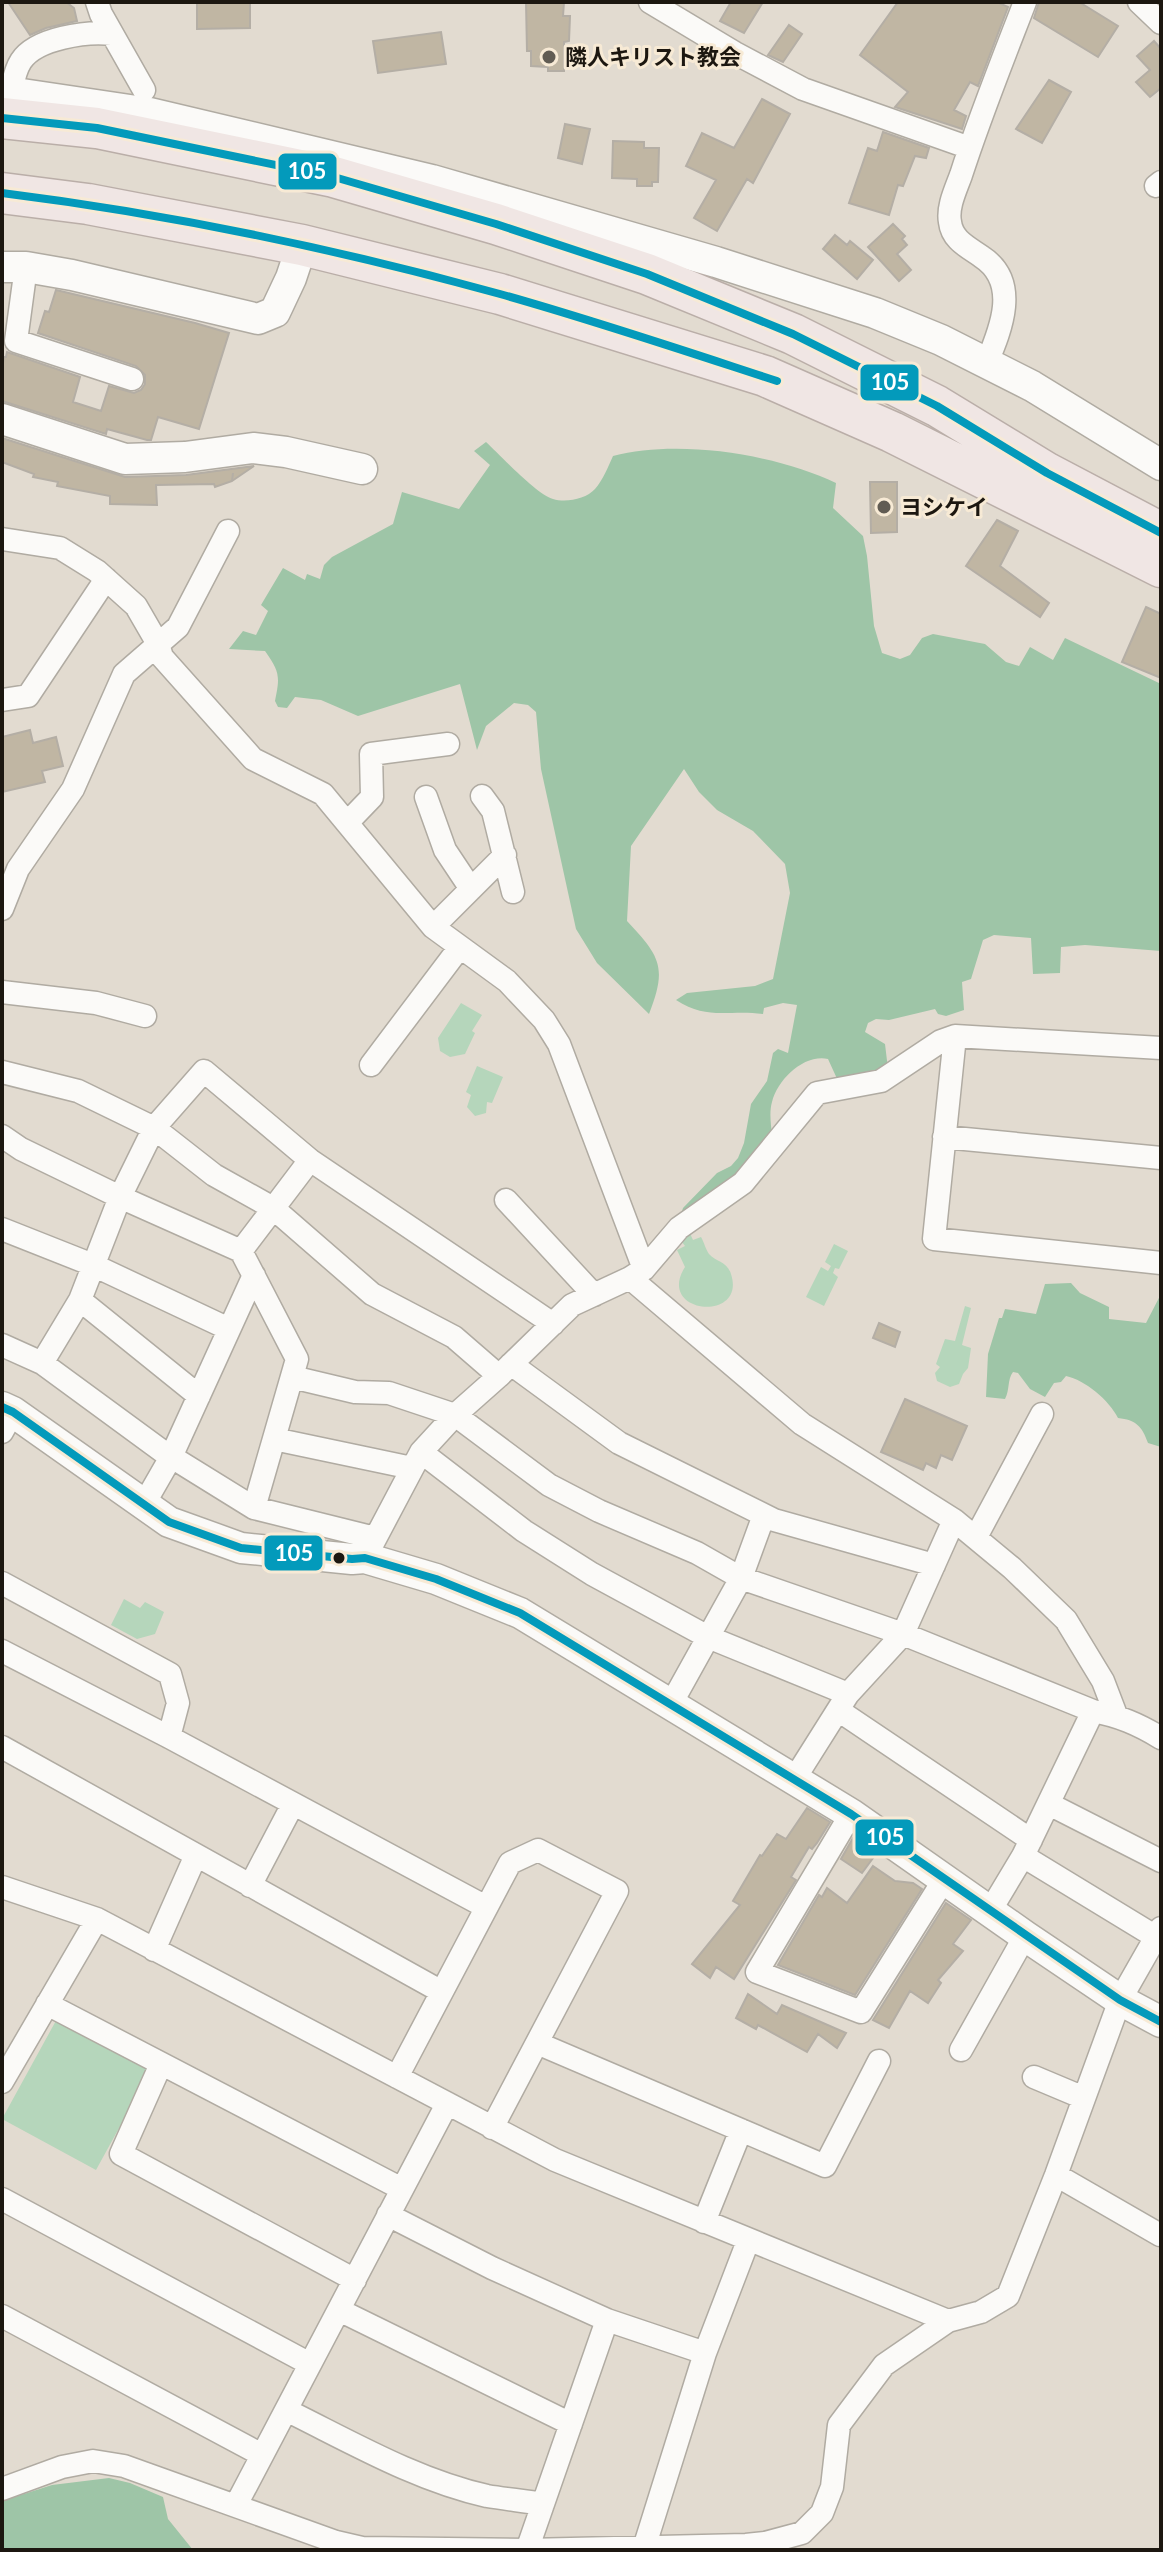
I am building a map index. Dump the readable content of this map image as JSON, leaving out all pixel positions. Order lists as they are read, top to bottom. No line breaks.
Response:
{"places":["隣人キリスト教会","ヨシケイ"],"lines":["transit line 105"]}
